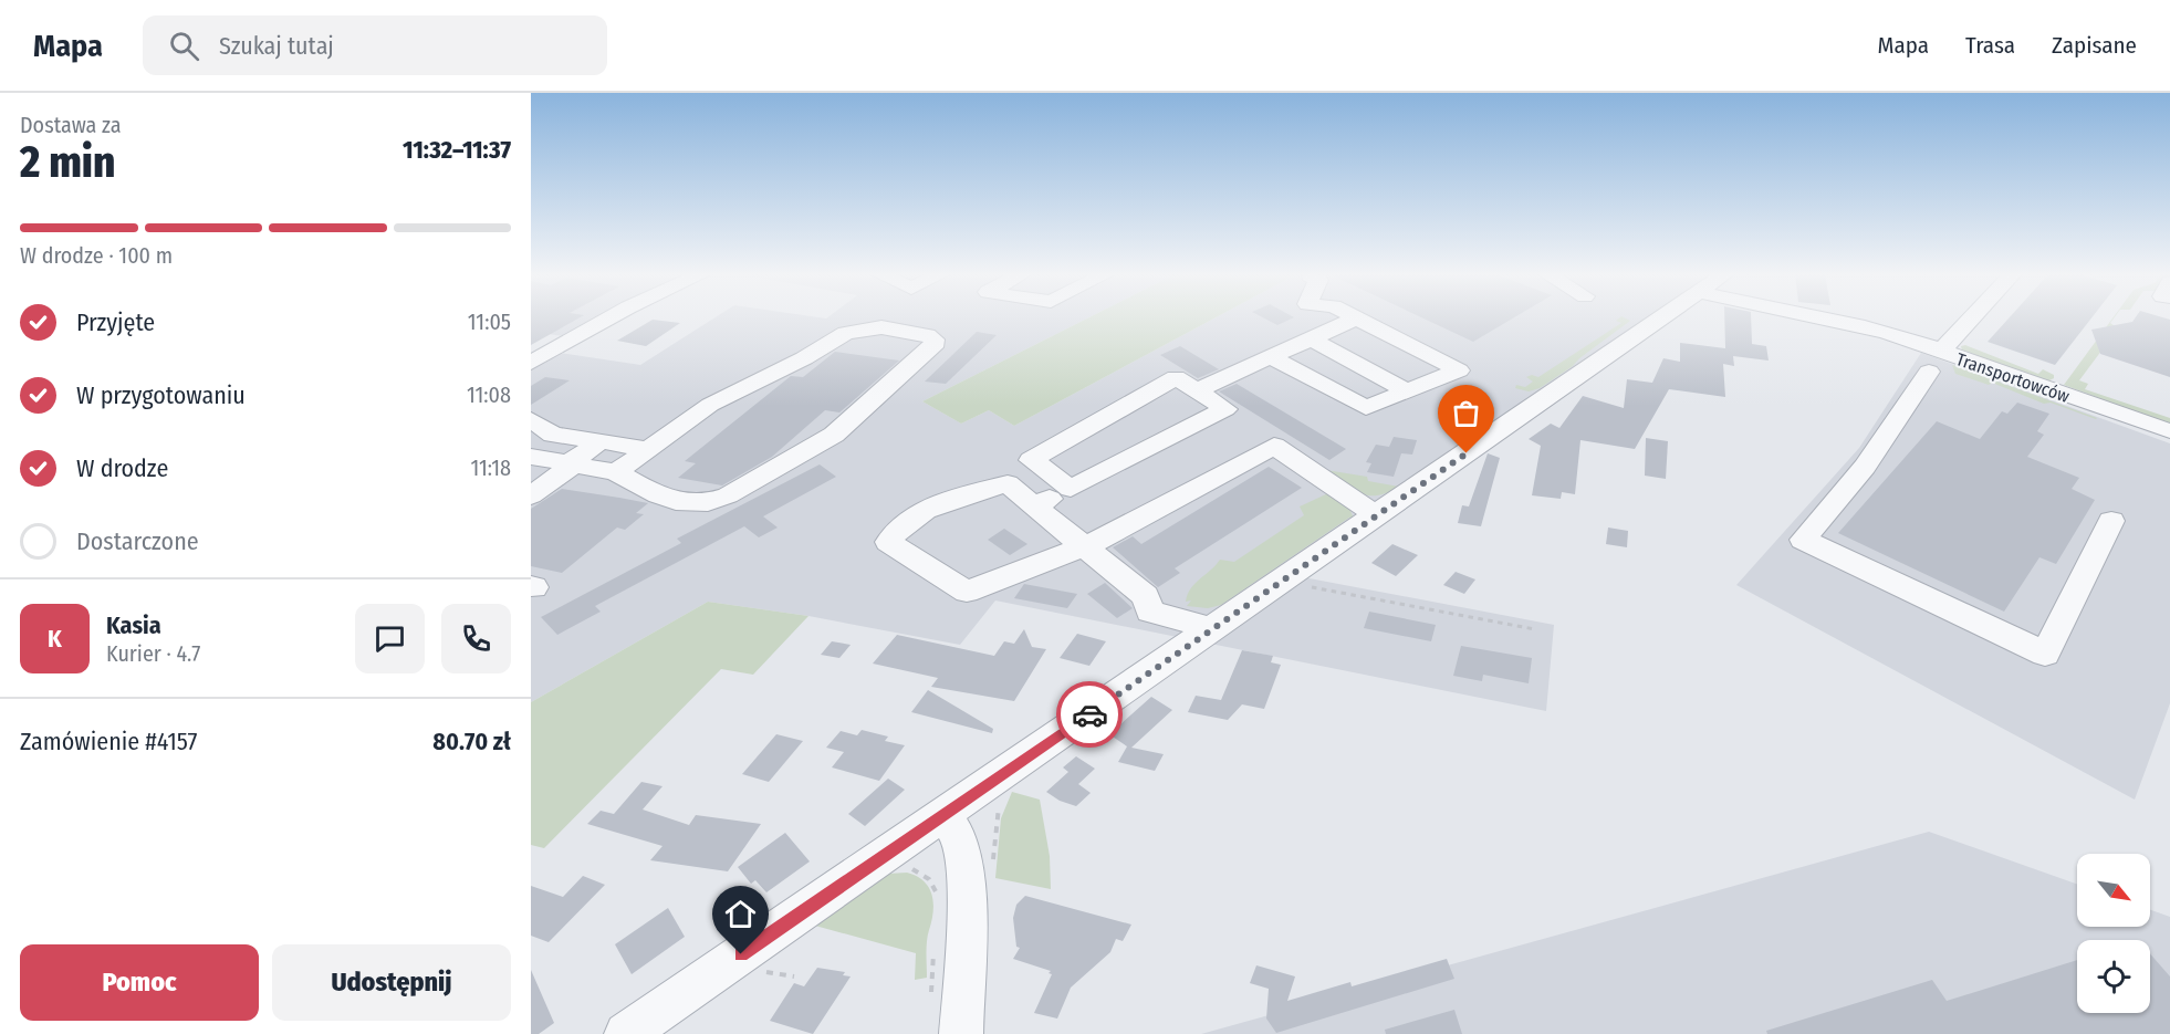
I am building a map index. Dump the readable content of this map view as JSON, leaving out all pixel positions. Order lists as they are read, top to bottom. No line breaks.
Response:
{"streets":{"street":["Transportowców"]},"north":"bottom right","page":{"header":"Mapa","search":"Szukaj tutaj","nav":["Mapa","Trasa","Zapisane"],"heading":["2 min","Dostawa za","11:32–11:37"],"panel":["Kasia","Kurier · 4.7","Zamówienie #4157","80.70 zł"],"bar":"W drodze · 100 m","list":[["Przyjęte","11:05"],["W przygotowaniu","11:08"],["W drodze","11:18"],"Dostarczone"],"round":"K","buttons":["Pomoc","Udostępnij"]}}
